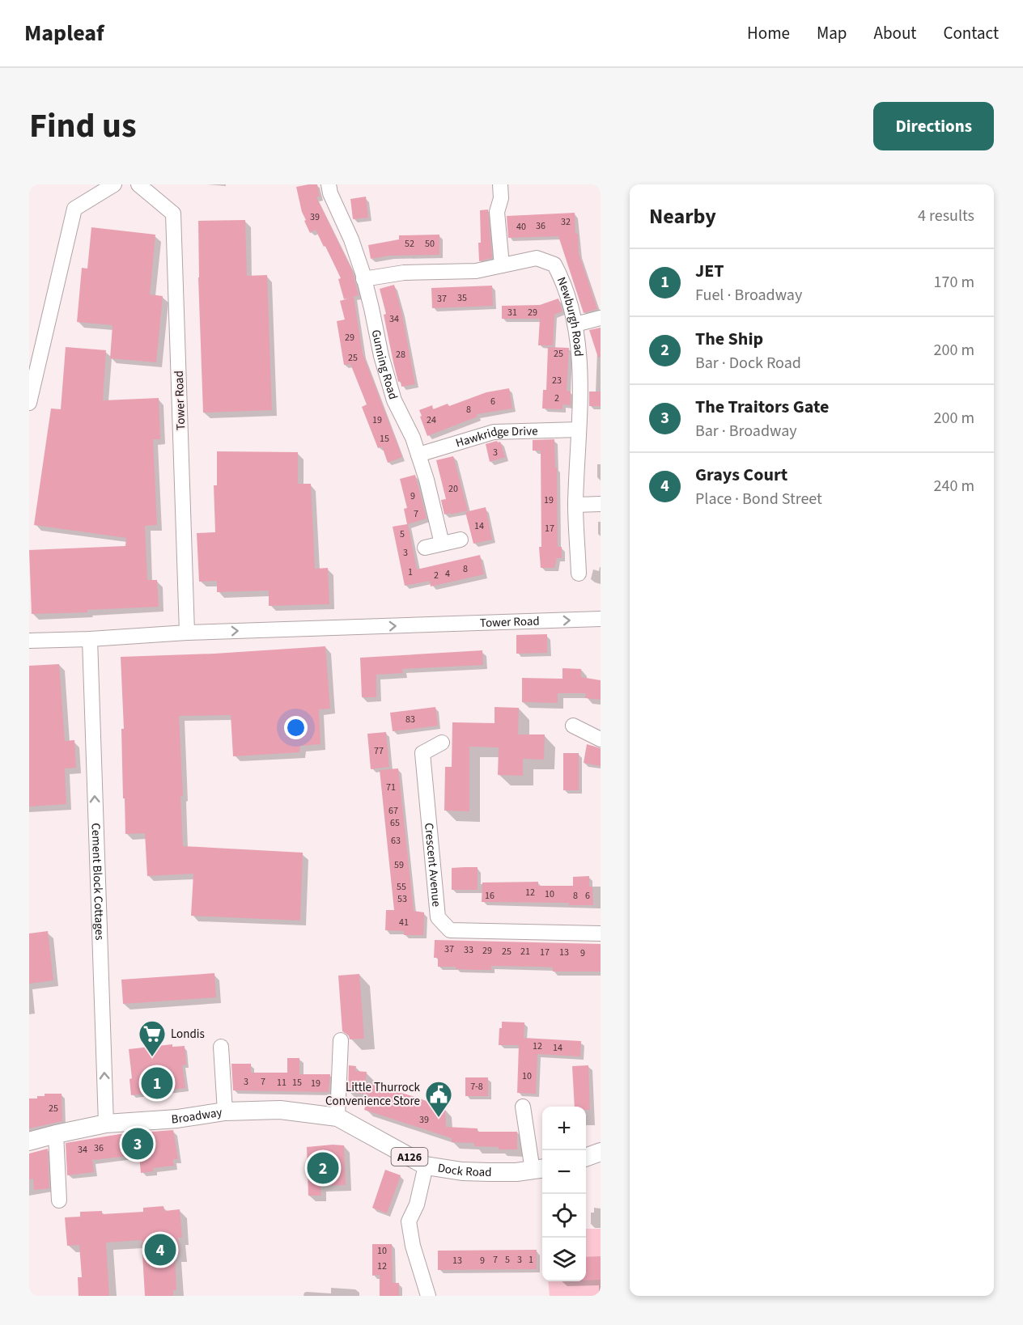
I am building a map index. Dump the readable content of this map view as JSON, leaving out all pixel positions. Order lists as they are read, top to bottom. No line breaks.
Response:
{"streets":{"main road":["Broadway","A126","Dock Road"],"street":["Newburgh Road","Gunning Road","Tower Road","Hawkridge Drive","Crescent Avenue","Cement Block Cottages"]},"crossings":[["Newburgh Road","Gunning Road"],["Newburgh Road","Hawkridge Drive"],["Gunning Road","Hawkridge Drive"],["Tower Road","Cement Block Cottages"],["Cement Block Cottages","Broadway"],["Broadway","Dock Road"]],"one_way":["Tower Road","Cement Block Cottages"],"places":{"supermarket":["Londis"],"public building":["Little Thurrock Convenience Store"]},"house_numbers":["39","32","36","40","52","50","35","37","31","29","34","29","25","28","25","23","2","6","8","19","24","15","3","20","9","19","7","14","17","5","3","8","1","4","2","83","77","71","67","65","63","59","55","12","10","16","8","6","53","41","37","33","29","25","21","17","13","9","12","14","10","3","7","11","15","19","7-8","25","39","36","34","10","7","5","3","1","13","9","12"],"page":{"header":"Mapleaf","nav":["Home","Map","About","Contact"],"title":"Find us","buttons":"Directions","heading":["Nearby","4 results"],"list":[{"mark":"1","name":"JET","note":"Fuel · Broadway","value":"170 m"},{"mark":"2","name":"The Ship","note":"Bar · Dock Road","value":"200 m"},{"mark":"3","name":"The Traitors Gate","note":"Bar · Broadway","value":"200 m"},{"mark":"4","name":"Grays Court","note":"Place · Bond Street","value":"240 m"}],"pins":["1","3","2","4"],"map_buttons":["+","−"]}}
